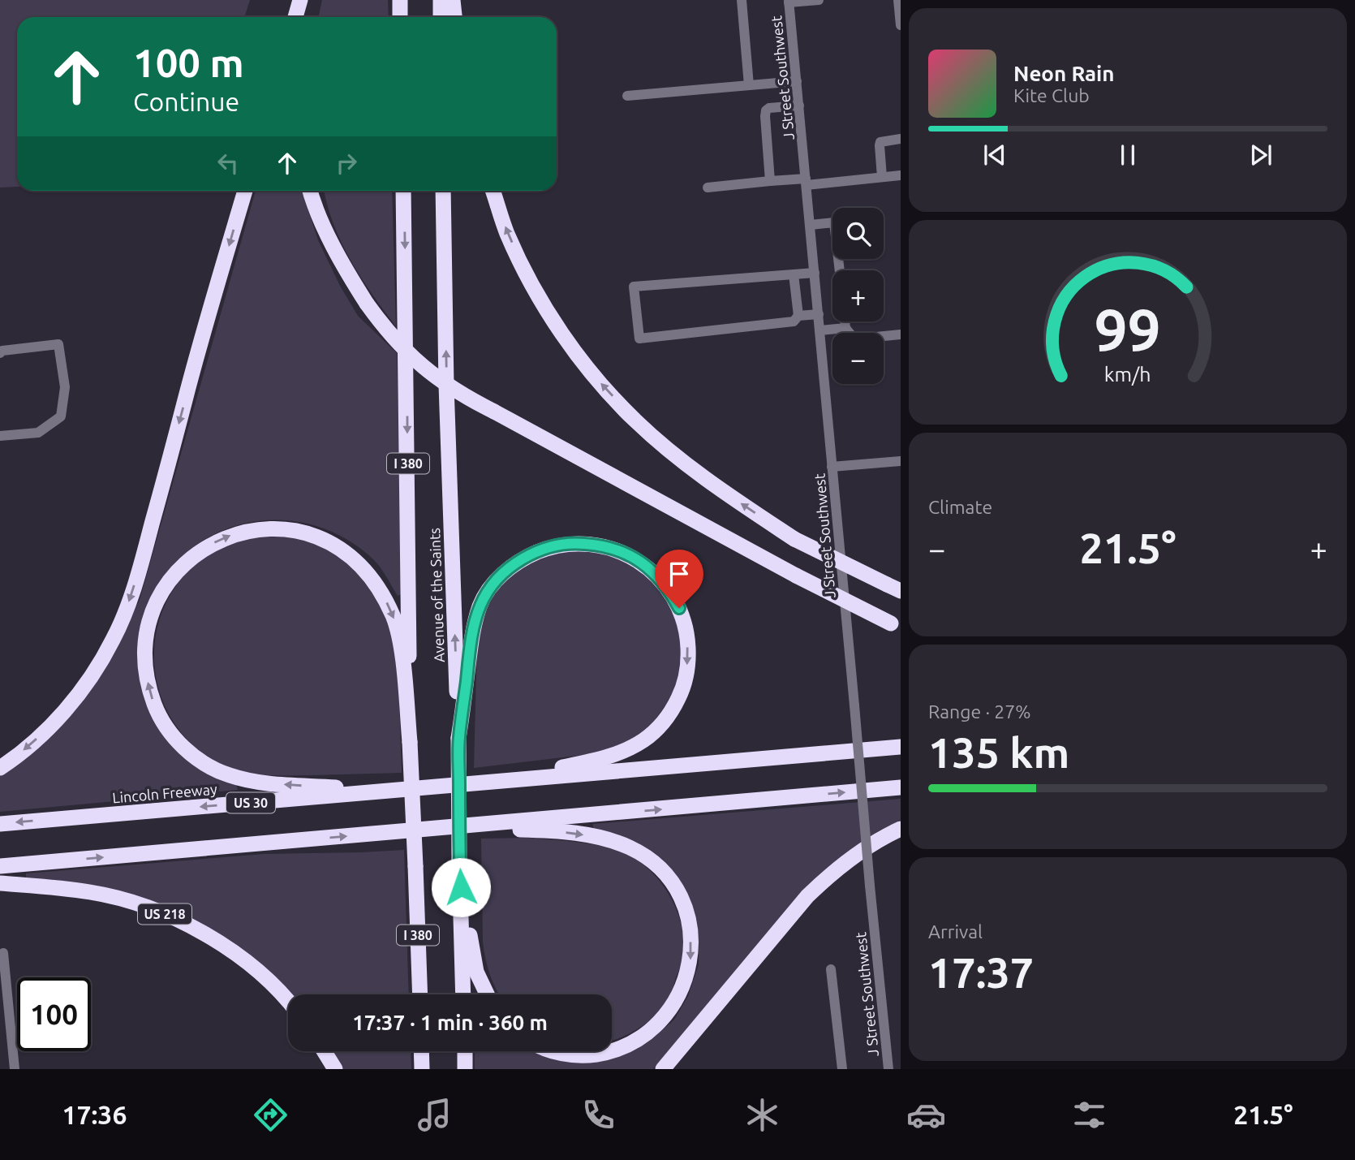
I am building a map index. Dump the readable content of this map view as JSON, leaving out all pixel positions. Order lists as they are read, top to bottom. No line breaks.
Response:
{"streets":{"highway":["I 380","Avenue of the Saints","Lincoln Freeway","US 30","US 218"],"street":["J Street Southwest"]},"crossings":[["Lincoln Freeway","US 30"]],"page":{"turn":["100 m","Continue"],"song":["Neon Rain","Kite Club"],"map_buttons":["+","−"],"tile":["Climate",["Range · 27%","135 km"],["Arrival","17:37"]],"heat":["−","21.5°","+"],"limit":"100","trip":"17:37 · 1 min · 360 m","tabs":["17:36","21.5°"],"gauge":["99","km/h"]}}
